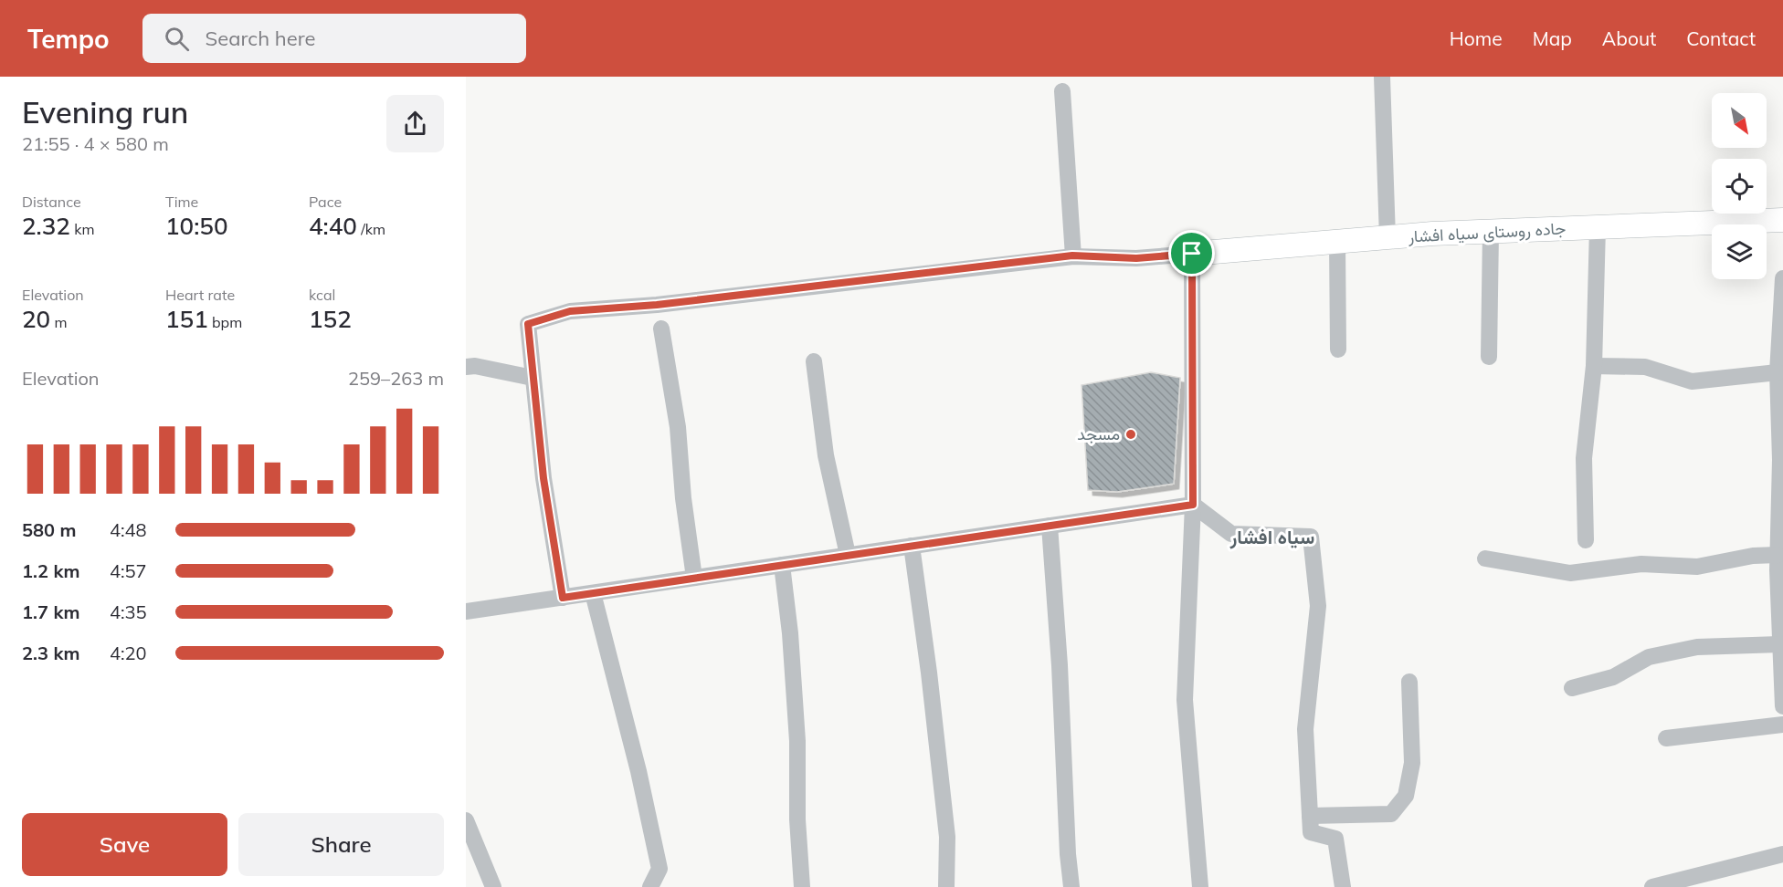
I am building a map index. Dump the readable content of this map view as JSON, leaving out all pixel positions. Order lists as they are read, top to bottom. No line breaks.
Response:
{"streets":{"street":["جاده روستای سیاه افشار"]},"districts":["سیاه افشار"],"places":["مسجد"],"north":"bottom right","page":{"header":"Tempo","search":"Search here","nav":["Home","Map","About","Contact"],"heading":["Evening run","21:55 · 4 × 580 m"],"stats":[["Distance","2.32 km"],["Time","10:50"],["Pace","4:40 /km"],["Elevation","20 m"],["Heart rate","151 bpm"],["kcal","152"]],"chart":["Elevation","259–263 m"],"list":[{"name":"580 m","note":"4:48"},{"name":"1.2 km","note":"4:57"},{"name":"1.7 km","note":"4:35"},{"name":"2.3 km","note":"4:20"}],"buttons":["Save","Share"]}}
